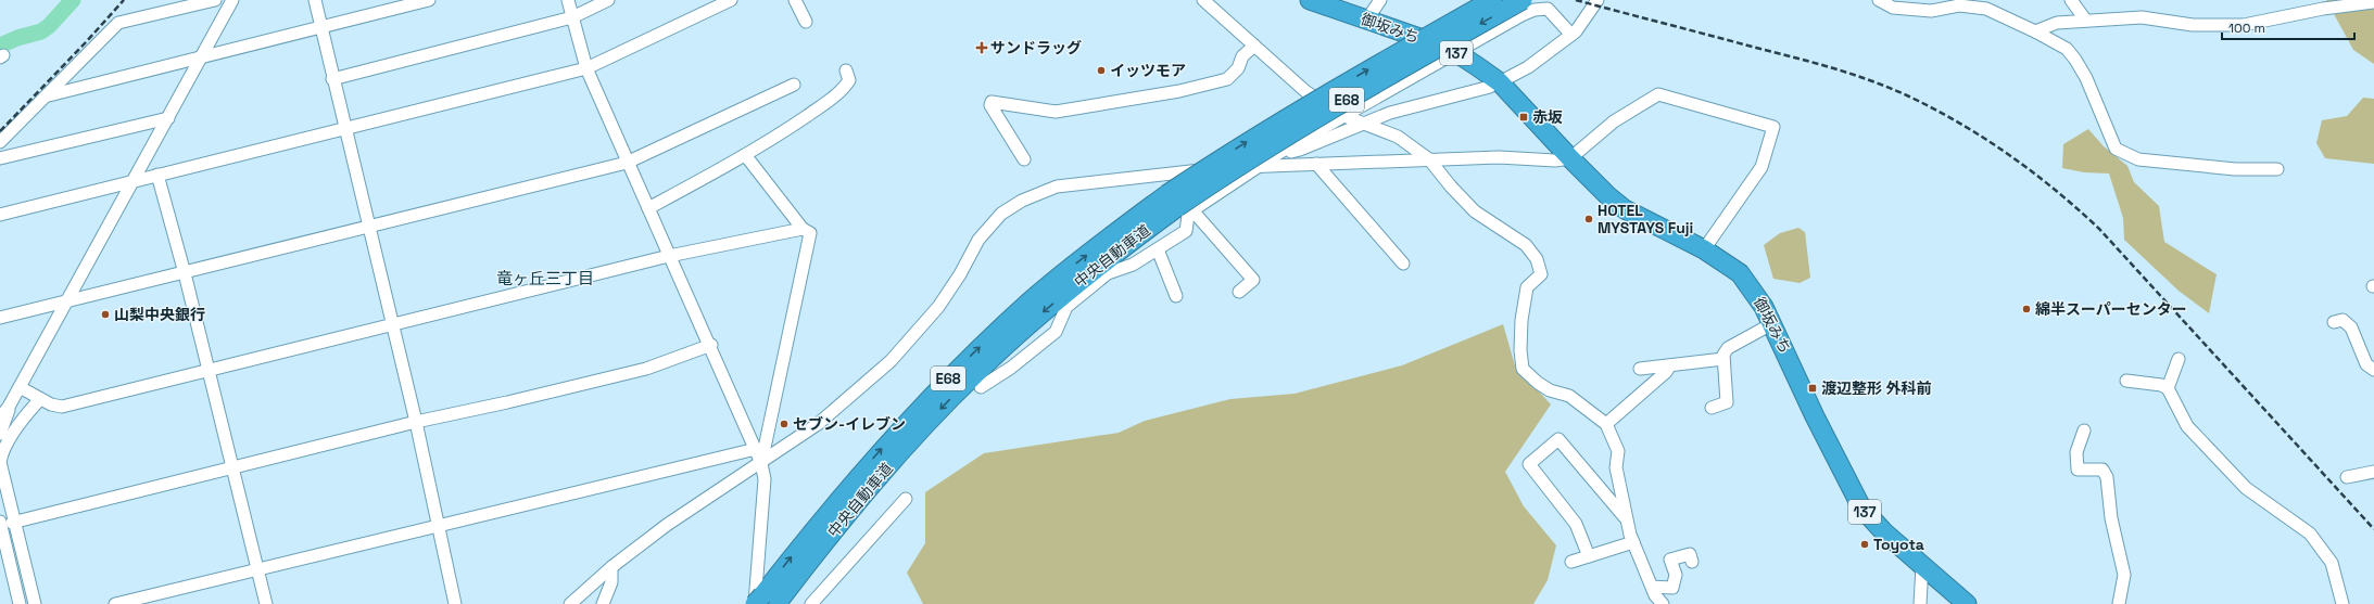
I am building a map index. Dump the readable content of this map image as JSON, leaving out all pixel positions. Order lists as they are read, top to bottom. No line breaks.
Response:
{"streets":{"highway":["御坂みち","137","E68","中央自動車道"]},"districts":["竜ヶ丘三丁目"],"places":{"health":["サンドラッグ"],"other":["イッツモア","HOTEL MYSTAYS Fuji","綿半スーパーセンター","山梨中央銀行","セブン-イレブン","Toyota"],"transit":["赤坂","渡辺整形 外科前"]},"scale_bar":"100 m"}
